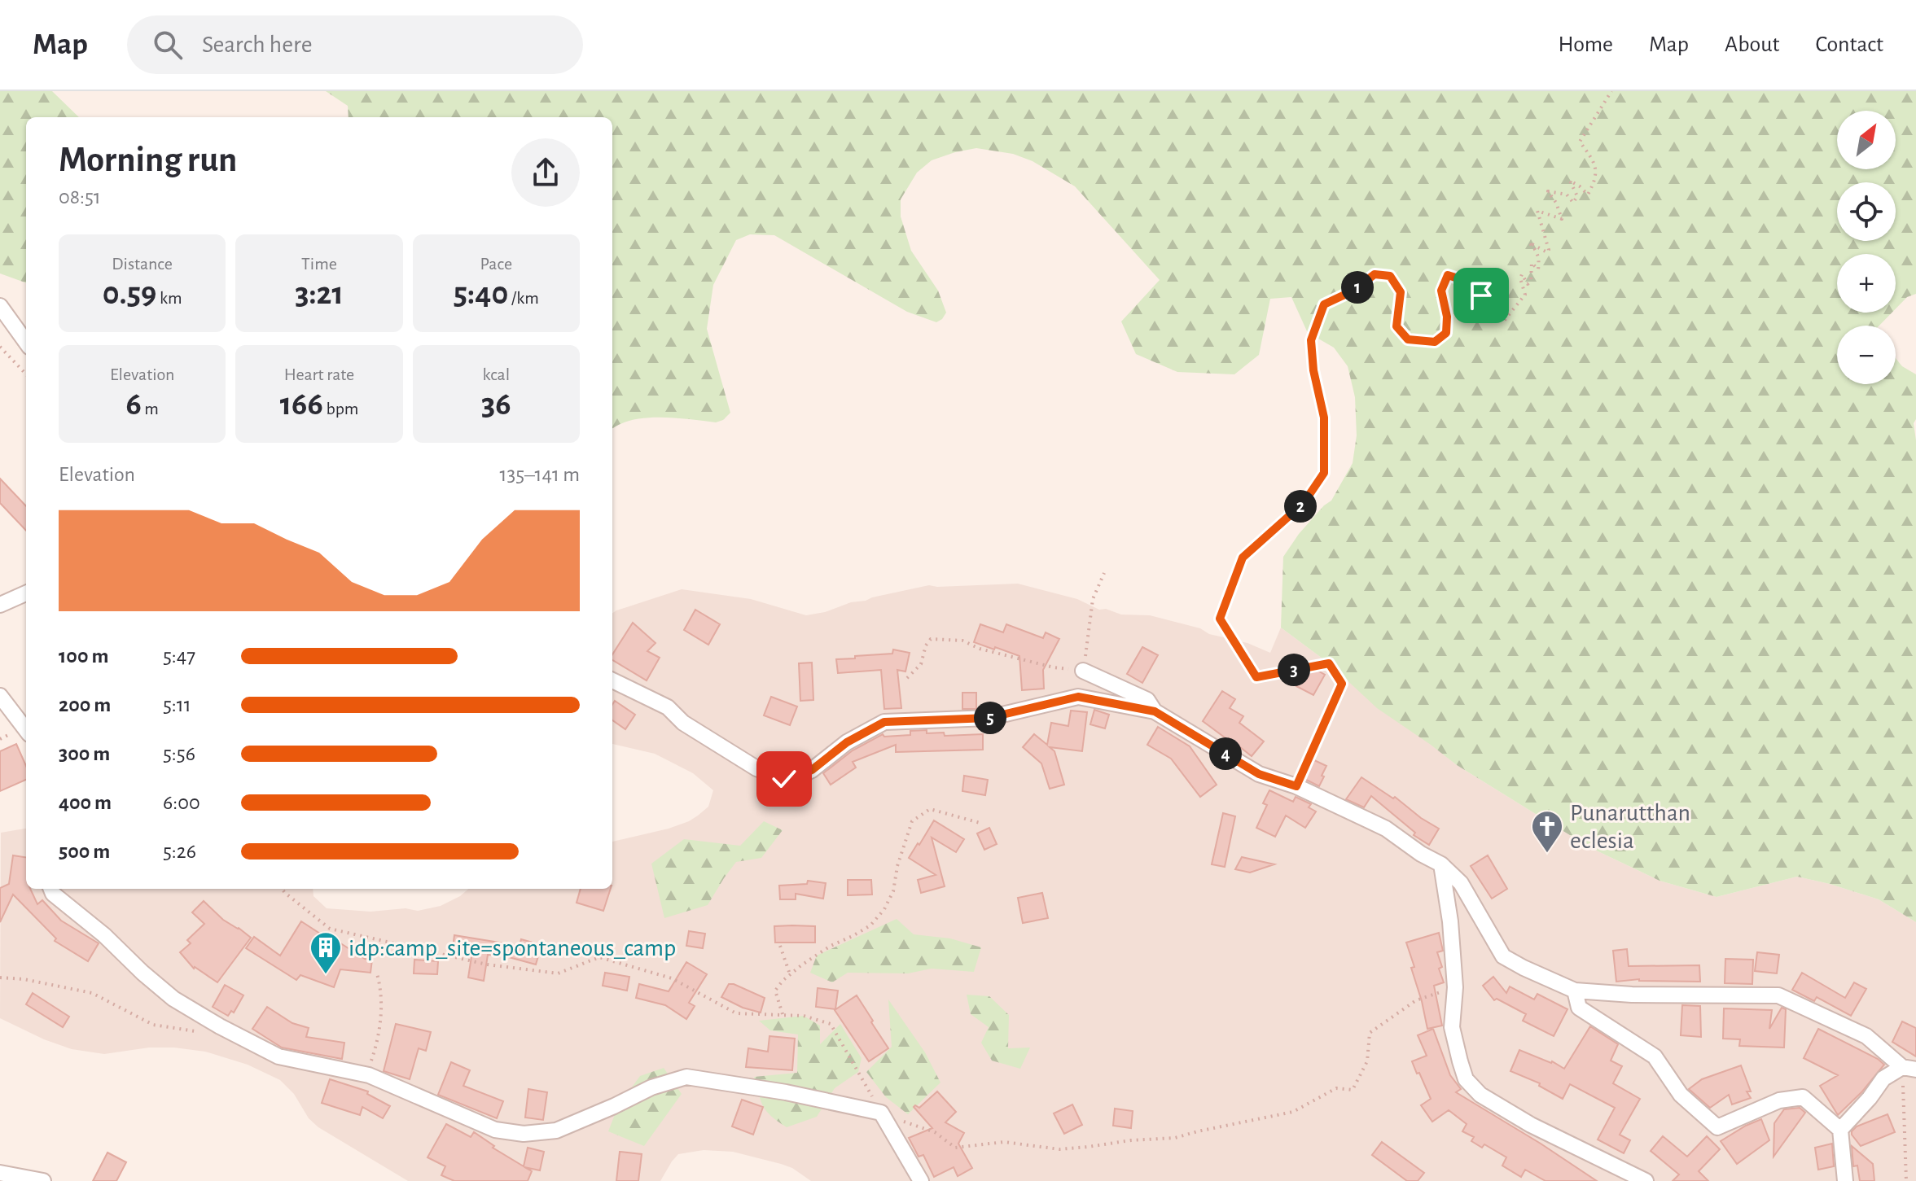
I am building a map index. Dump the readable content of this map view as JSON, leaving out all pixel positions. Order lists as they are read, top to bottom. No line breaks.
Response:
{"places":{"church":["Punarutthan eclesia"],"building":["idp:camp_site=spontaneous_camp"]},"north":"top right","page":{"header":"Map","search":"Search here","nav":["Home","Map","About","Contact"],"map_buttons":["+","−"],"heading":["Morning run","08:51"],"stats":[["Distance","0.59 km"],["Time","3:21"],["Pace","5:40 /km"],["Elevation","6 m"],["Heart rate","166 bpm"],["kcal","36"]],"pins":["1","2","3","5","4"],"chart":["Elevation","135–141 m"],"list":[{"name":"100 m","note":"5:47"},{"name":"200 m","note":"5:11"},{"name":"300 m","note":"5:56"},{"name":"400 m","note":"6:00"},{"name":"500 m","note":"5:26"}]}}
